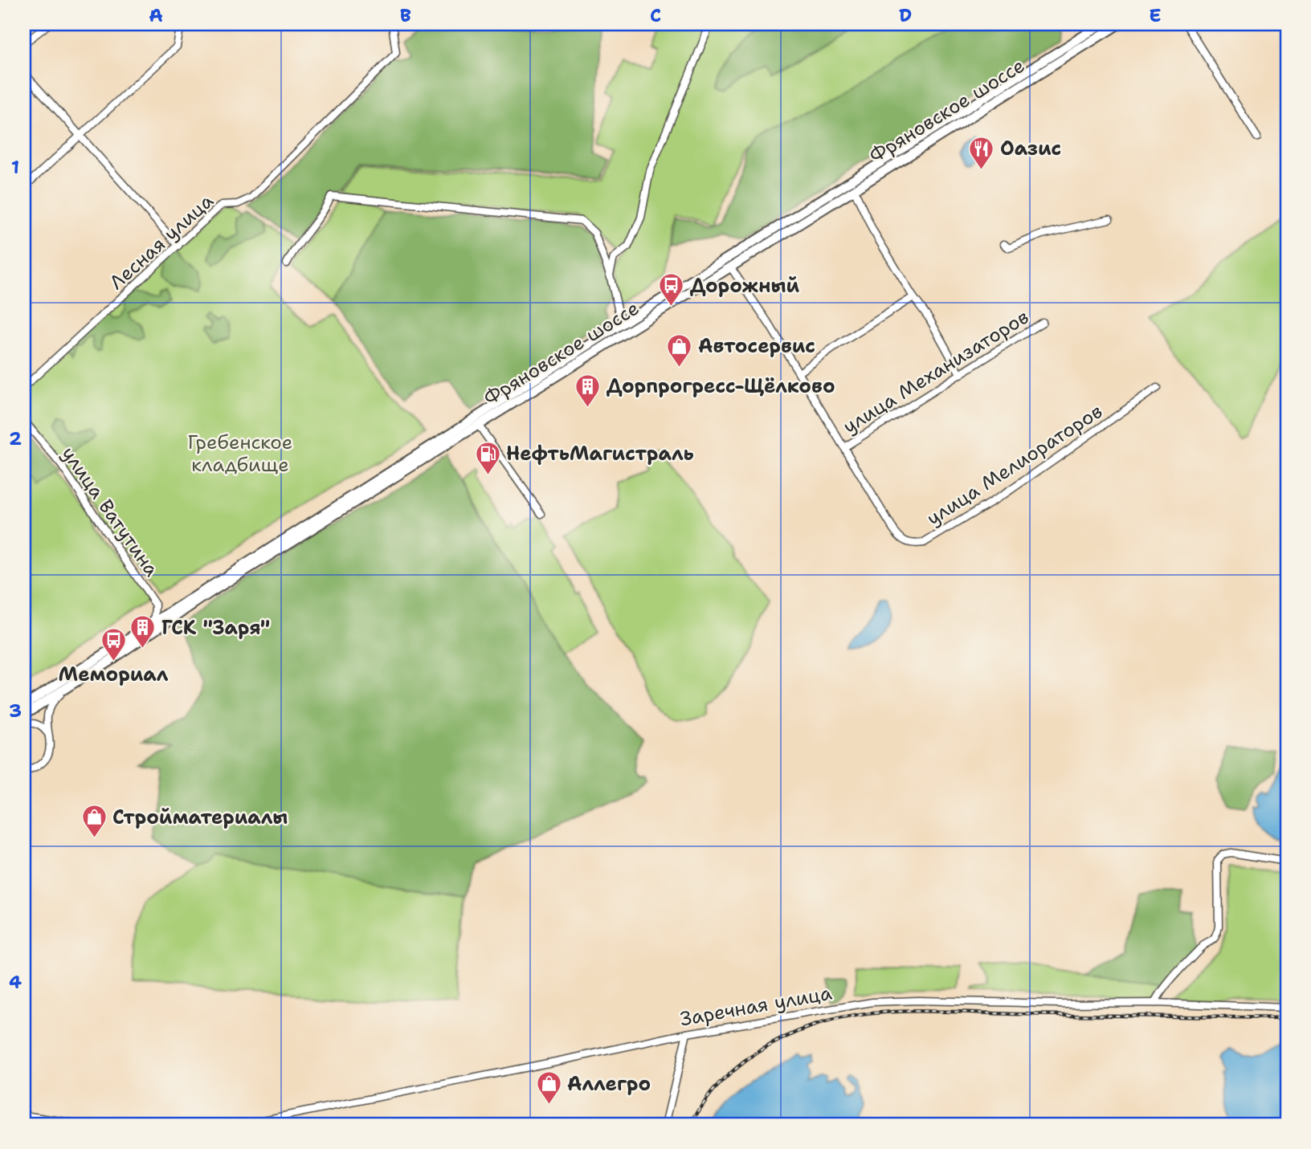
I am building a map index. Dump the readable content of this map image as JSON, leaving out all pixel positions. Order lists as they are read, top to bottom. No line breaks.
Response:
{"streets":{"main road":["Фряновское шоссе"],"street":["Лесная улица","улица Механизаторов","улица Мелиораторов","улица Ватутина","Заречная улица"]},"crossings":[["Фряновское шоссе","улица Мелиораторов"],["Фряновское шоссе","улица Ватутина"],["улица Механизаторов","улица Мелиораторов"]],"parks":["Гребенское кладбище"],"places":{"restaurant":["Оазис"],"bus stop":["Дорожный","Мемориал"],"shop":["Автосервис","Стройматериалы","Аллегро"],"building":["Дорпрогресс-Щёлково","ГСК \"Заря\""],"fuel station":["НефтьМагистраль"]},"grid":{"columns":["A","B","C","D","E"],"rows":["1","2","3","4"]}}
